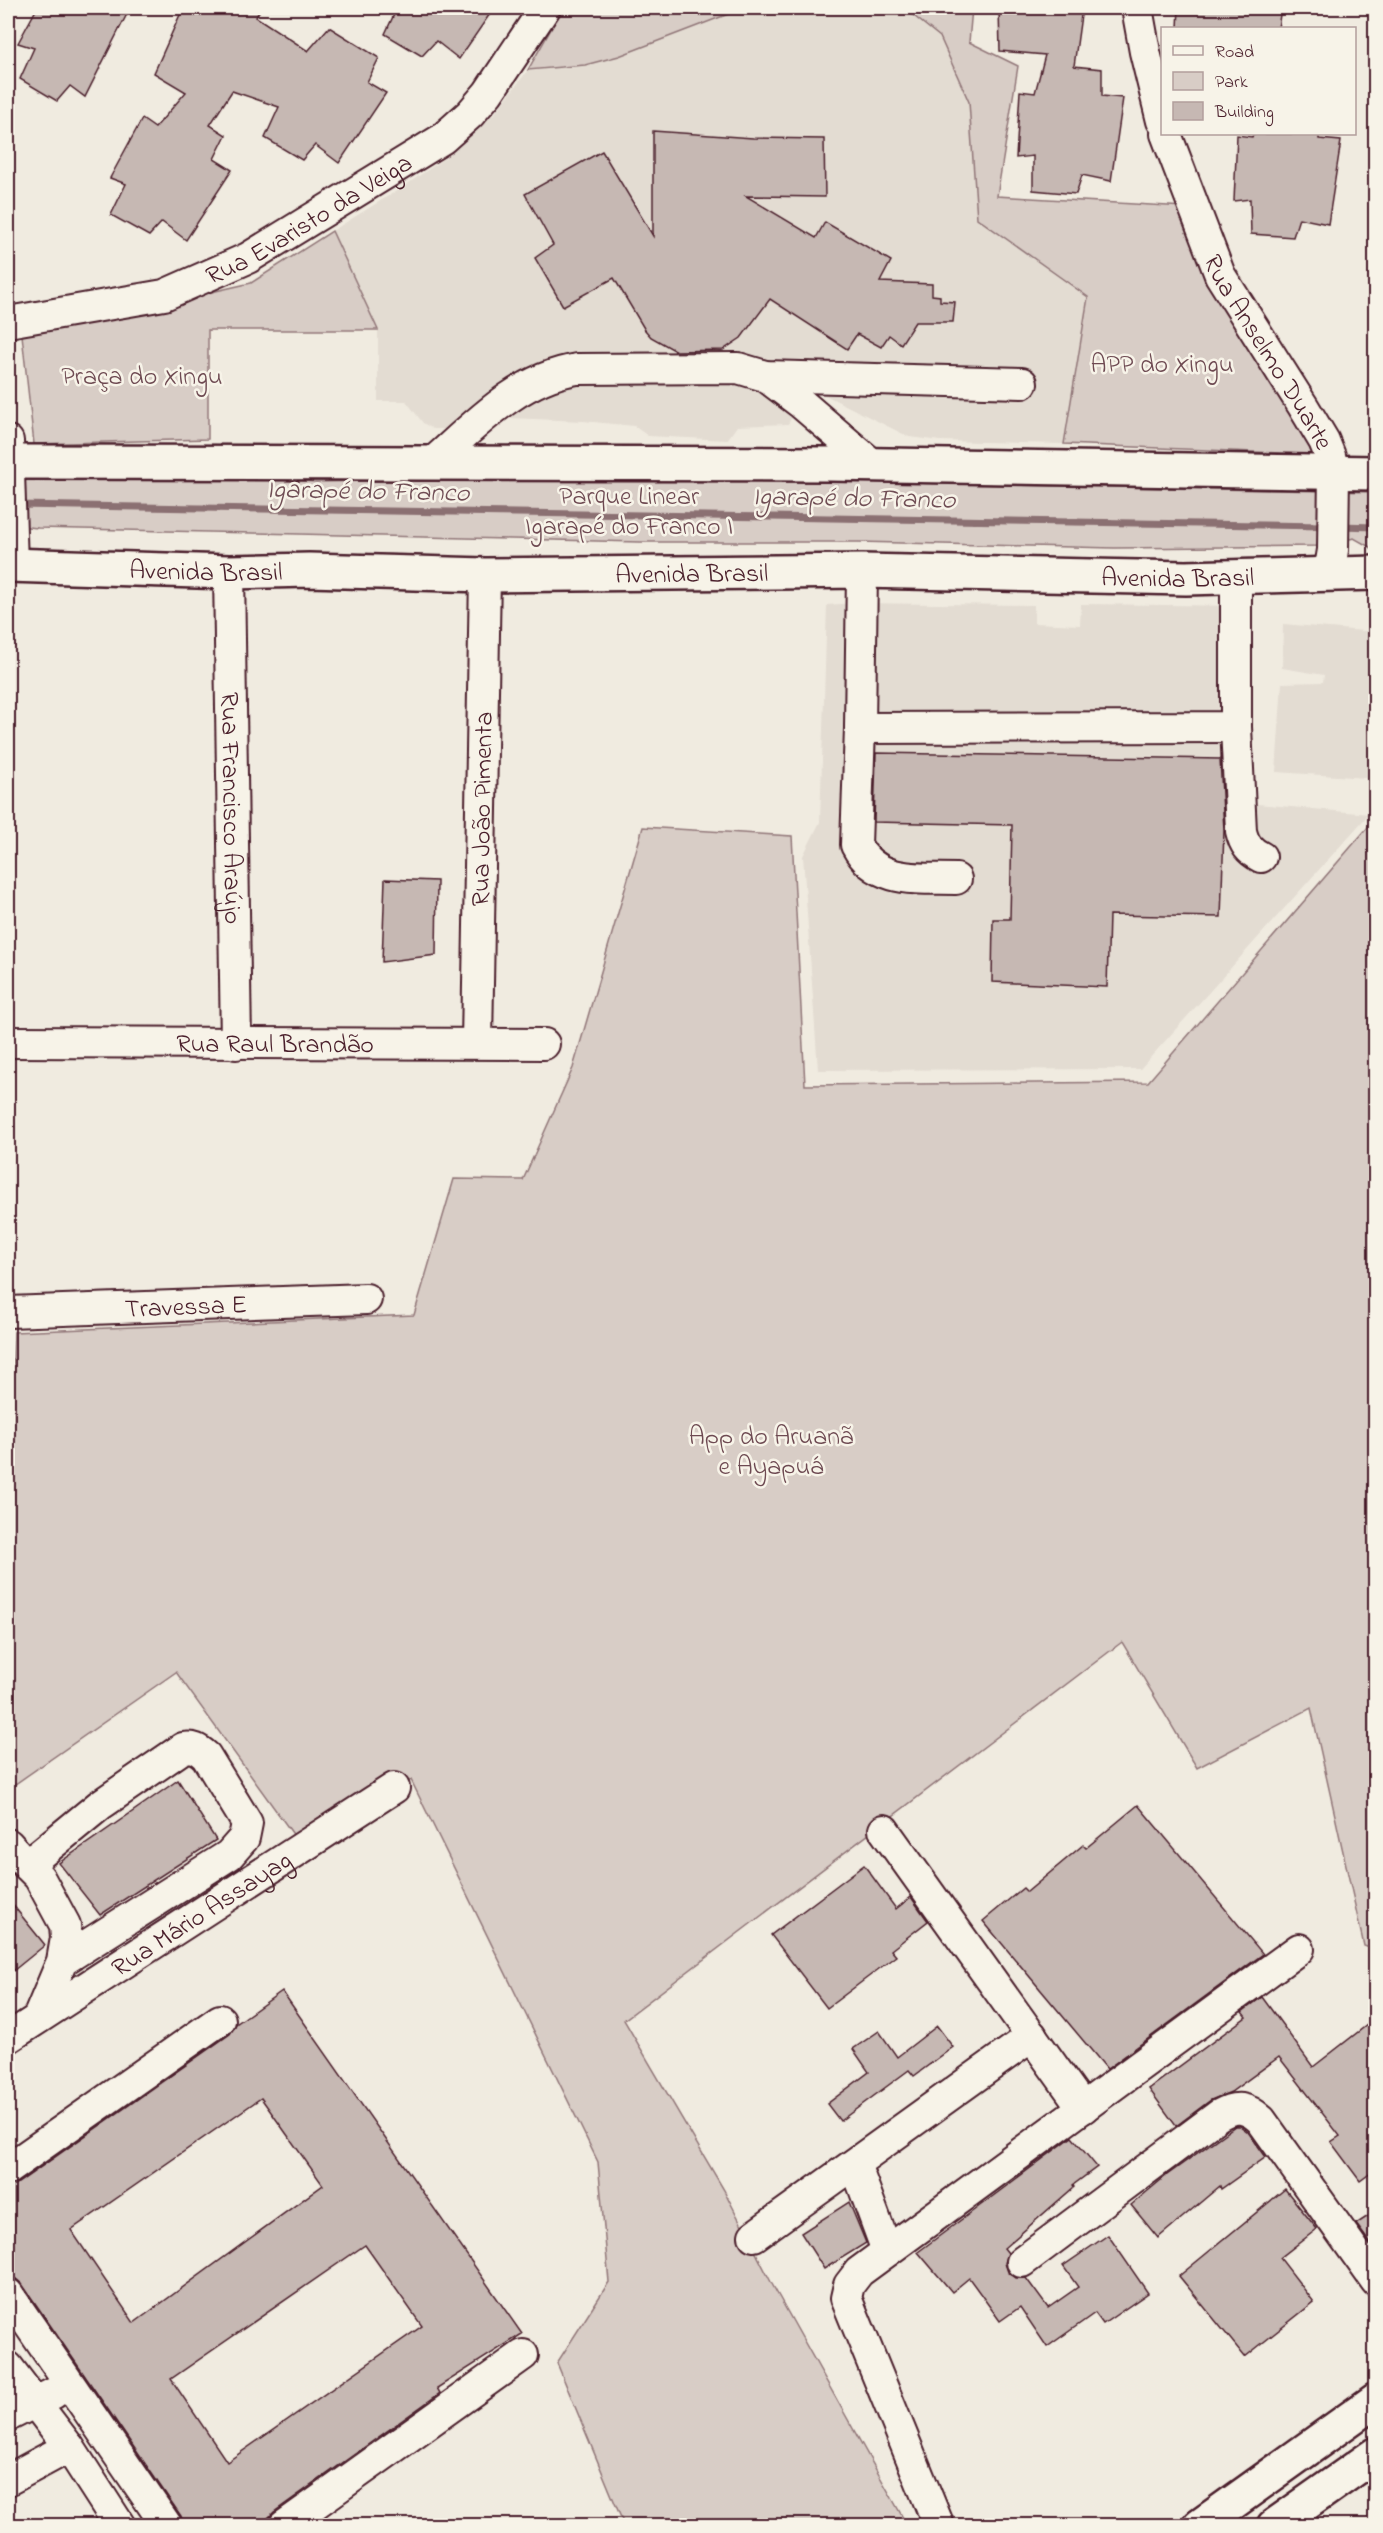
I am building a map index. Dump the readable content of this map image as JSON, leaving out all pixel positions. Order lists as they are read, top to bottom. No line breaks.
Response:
{"streets":{"main road":["Avenida Brasil"],"street":["Rua Evaristo da Veiga","Rua Anselmo Duarte","Rua Francisco Araújo","Rua João Pimenta","Rua Raul Brandão","Travessa E","Rua Mário Assayag"]},"crossings":[["Rua Anselmo Duarte","Avenida Brasil"],["Avenida Brasil","Rua Francisco Araújo"],["Avenida Brasil","Rua João Pimenta"],["Rua Francisco Araújo","Rua Raul Brandão"],["Rua João Pimenta","Rua Raul Brandão"]],"water":["Igarapé do Franco"],"parks":["APP do Xingu","Praça do Xingu","Parque Linear Igarapé do Franco I","App do Aruanã e Ayapuá"],"legend":["Road","Park","Building"]}
